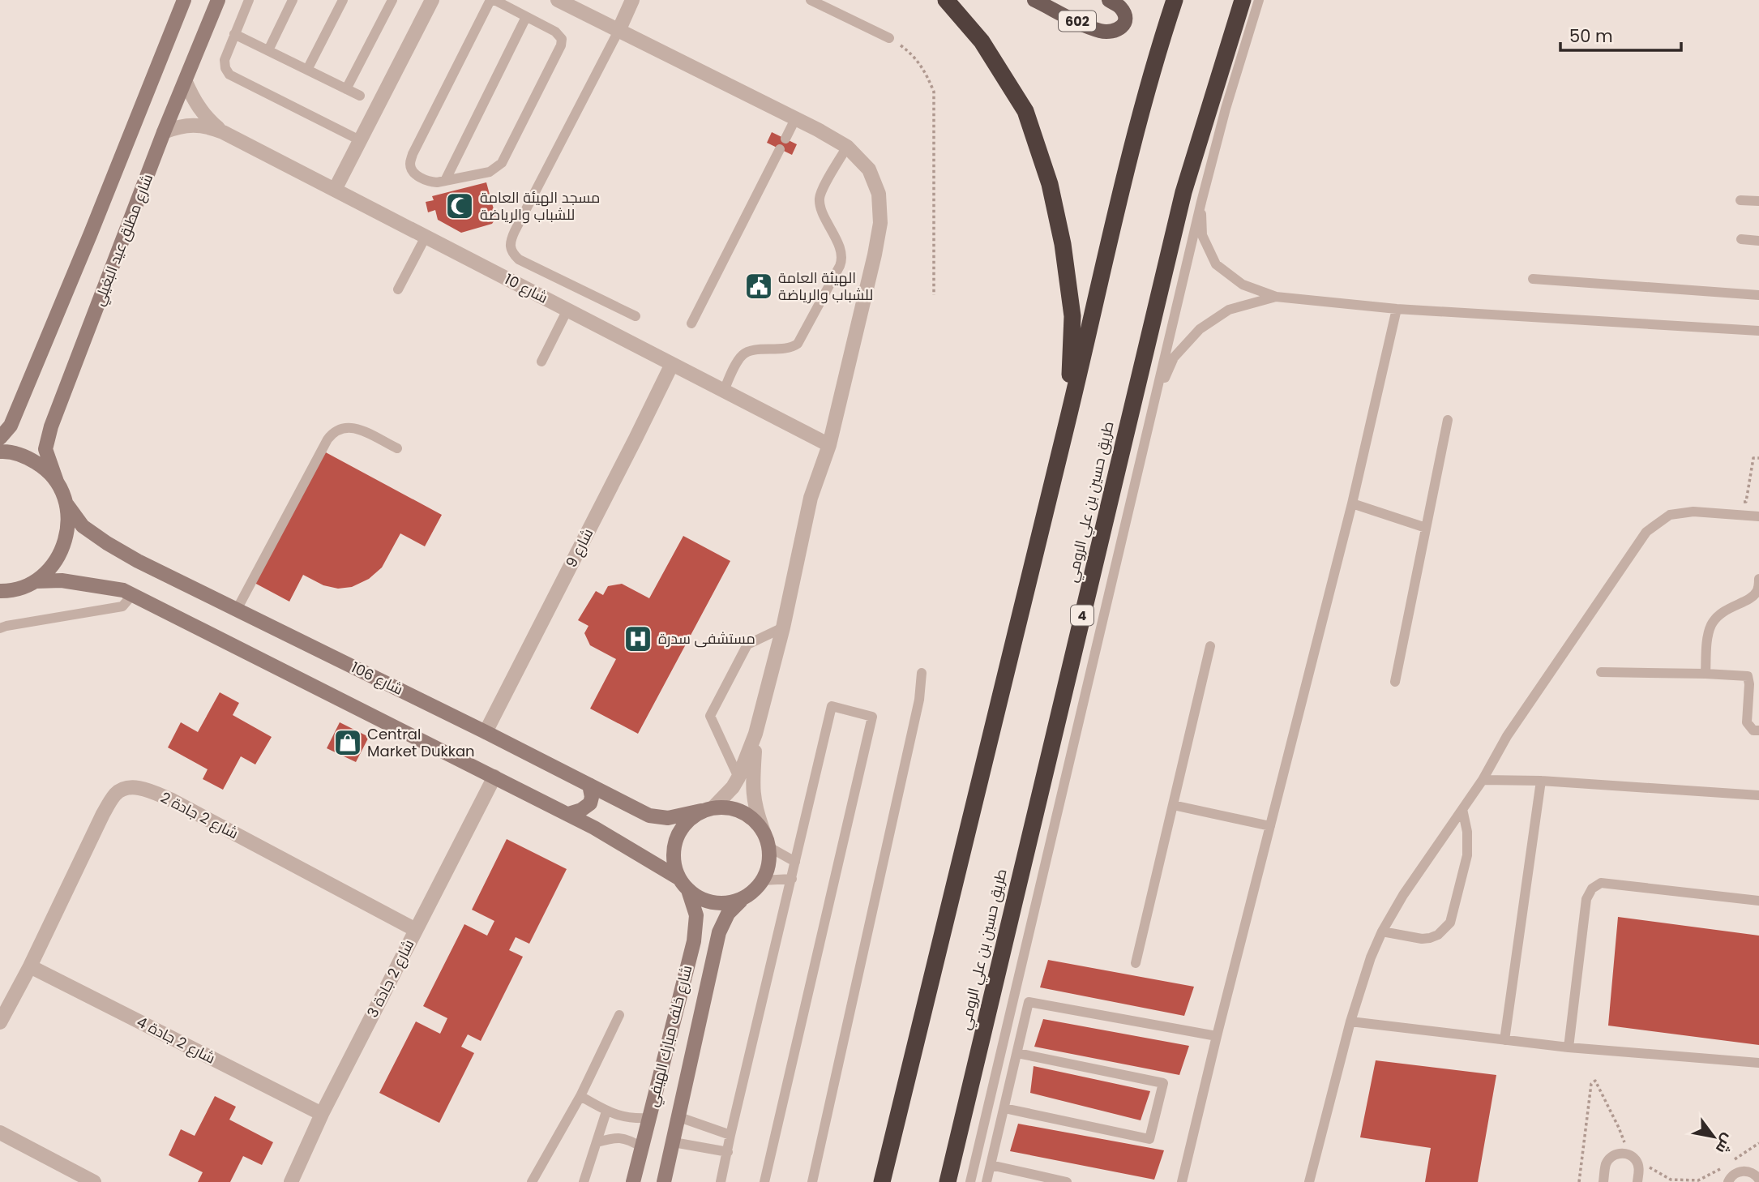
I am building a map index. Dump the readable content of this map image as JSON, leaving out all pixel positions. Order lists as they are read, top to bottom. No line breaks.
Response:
{"streets":{"highway":["طريق حسين بن علي الرومي","4"],"main road":["602"],"street":["شارع مطلق عيد البغيلي","شارع 10","شارع 9","شارع 106","شارع 2 جادة 2","شارع 2 جادة 3","شارع خلف مبارك الهيفي","شارع 2 جادة 4"]},"crossings":[["شارع مطلق عيد البغيلي","شارع 10"],["شارع مطلق عيد البغيلي","شارع 106"],["شارع 10","شارع 9"],["شارع 9","شارع 106"],["شارع 106","شارع خلف مبارك الهيفي"],["شارع 2 جادة 2","شارع 2 جادة 3"],["شارع 2 جادة 2","شارع 2 جادة 4"],["شارع 2 جادة 3","شارع 2 جادة 4"]],"places":{"mosque":["مسجد الهيئة العامة للشباب والرياضة"],"public building":["الهيئة العامة للشباب والرياضة"],"hospital":["مستشفى سدرة"],"shop":["Central Market Dukkan"]},"scale_bar":"50 m","north":"bottom right"}
